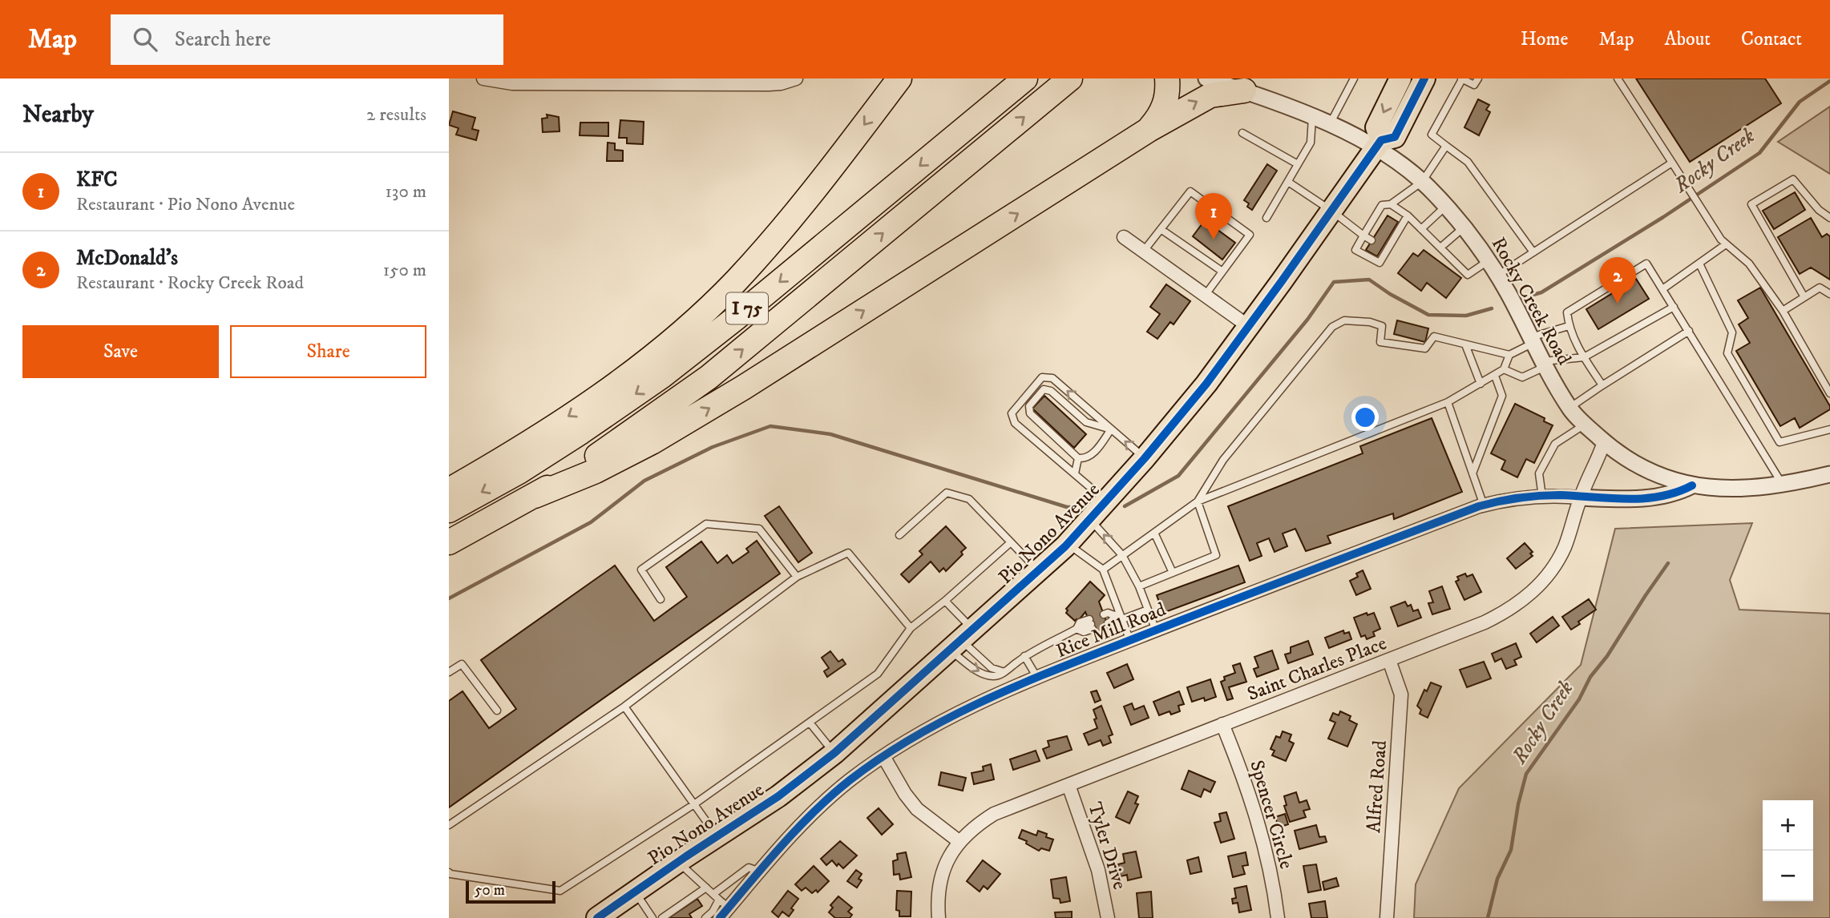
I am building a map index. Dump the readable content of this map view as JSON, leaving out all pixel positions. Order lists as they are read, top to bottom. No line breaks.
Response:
{"streets":{"highway":["I 75"],"main road":["Pio Nono Avenue"],"street":["Rocky Creek Road","Rice Mill Road","Saint Charles Place","Alfred Road","Spencer Circle","Tyler Drive"]},"crossings":[["Rocky Creek Road","Pio Nono Avenue"],["Rocky Creek Road","Saint Charles Place"],["Rice Mill Road","Saint Charles Place"],["Saint Charles Place","Alfred Road"],["Saint Charles Place","Spencer Circle"],["Saint Charles Place","Tyler Drive"]],"water":["Rocky Creek"],"scale_bar":"50 m","page":{"header":"Map","search":"Search here","nav":["Home","Map","About","Contact"],"heading":["Nearby","2 results"],"list":[{"mark":"1","name":"KFC","note":"Restaurant · Pio Nono Avenue","value":"130 m"},{"mark":"2","name":"McDonald's","note":"Restaurant · Rocky Creek Road","value":"150 m"}],"pins":["1","2"],"buttons":["Save","Share"],"map_buttons":["+","−"],"scale":"50 m"}}
